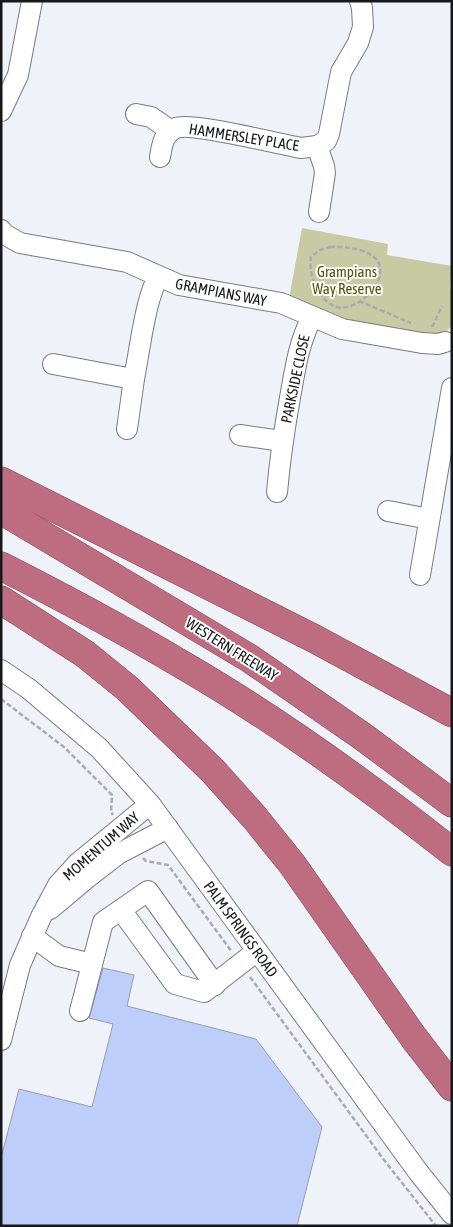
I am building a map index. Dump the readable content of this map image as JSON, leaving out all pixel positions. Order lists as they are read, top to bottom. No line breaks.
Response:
{"streets":{"highway":["WESTERN FREEWAY"],"street":["HAMMERSLEY PLACE","GRAMPIANS WAY","PARKSIDE CLOSE","MOMENTUM WAY","PALM SPRINGS ROAD"]},"crossings":[["GRAMPIANS WAY","PARKSIDE CLOSE"],["MOMENTUM WAY","PALM SPRINGS ROAD"]],"parks":["Grampians Way Reserve"]}
